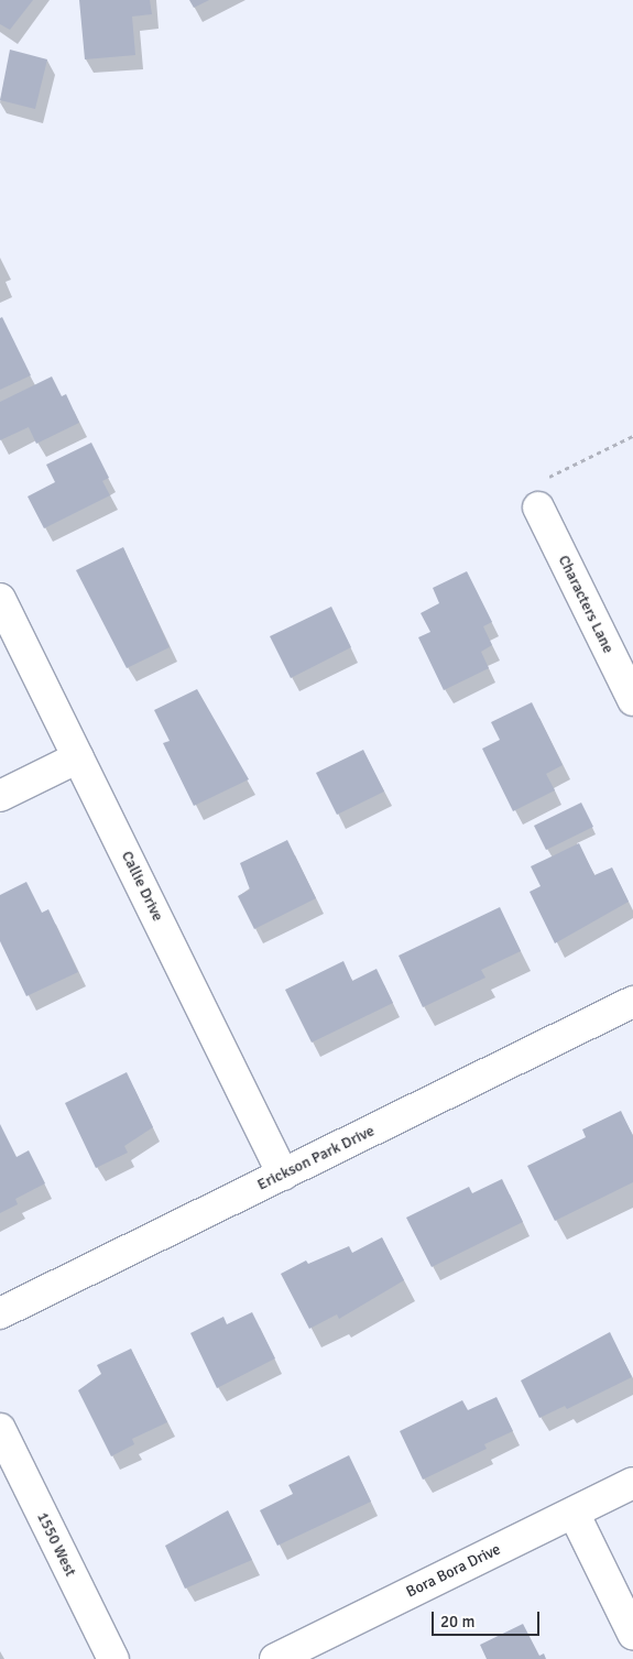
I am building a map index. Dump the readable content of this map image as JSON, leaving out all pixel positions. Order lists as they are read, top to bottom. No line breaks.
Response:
{"streets":{"street":["Characters Lane","Callie Drive","Erickson Park Drive","1550 West","Bora Bora Drive"]},"crossings":[["Callie Drive","Erickson Park Drive"]],"scale_bar":"20 m"}
